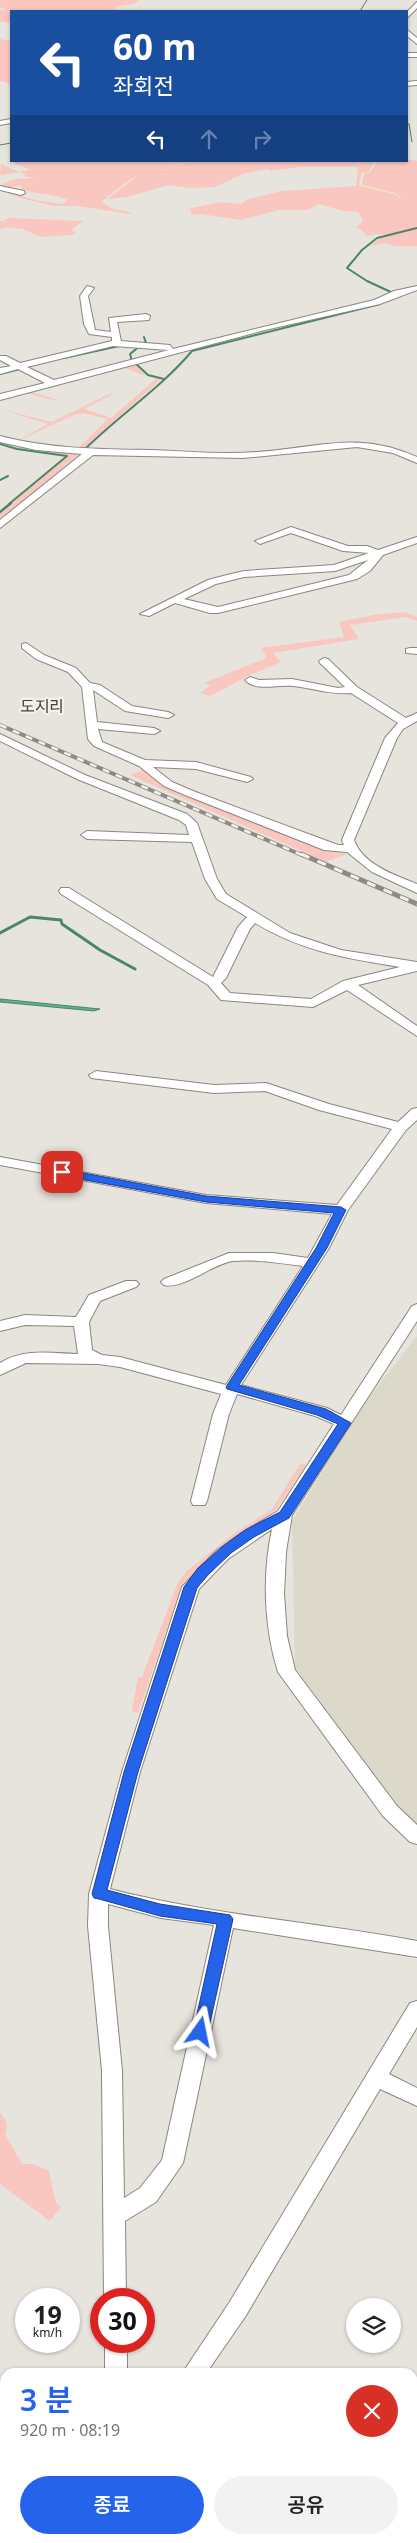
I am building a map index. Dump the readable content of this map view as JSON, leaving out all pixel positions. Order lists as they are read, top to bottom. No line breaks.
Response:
{"districts":["도지리"],"page":{"turn":["60 m","좌회전"],"speed":"19 km/h","limit":"30","heading":["3 분","920 m · 08:19"],"buttons":["종료","공유"]}}
